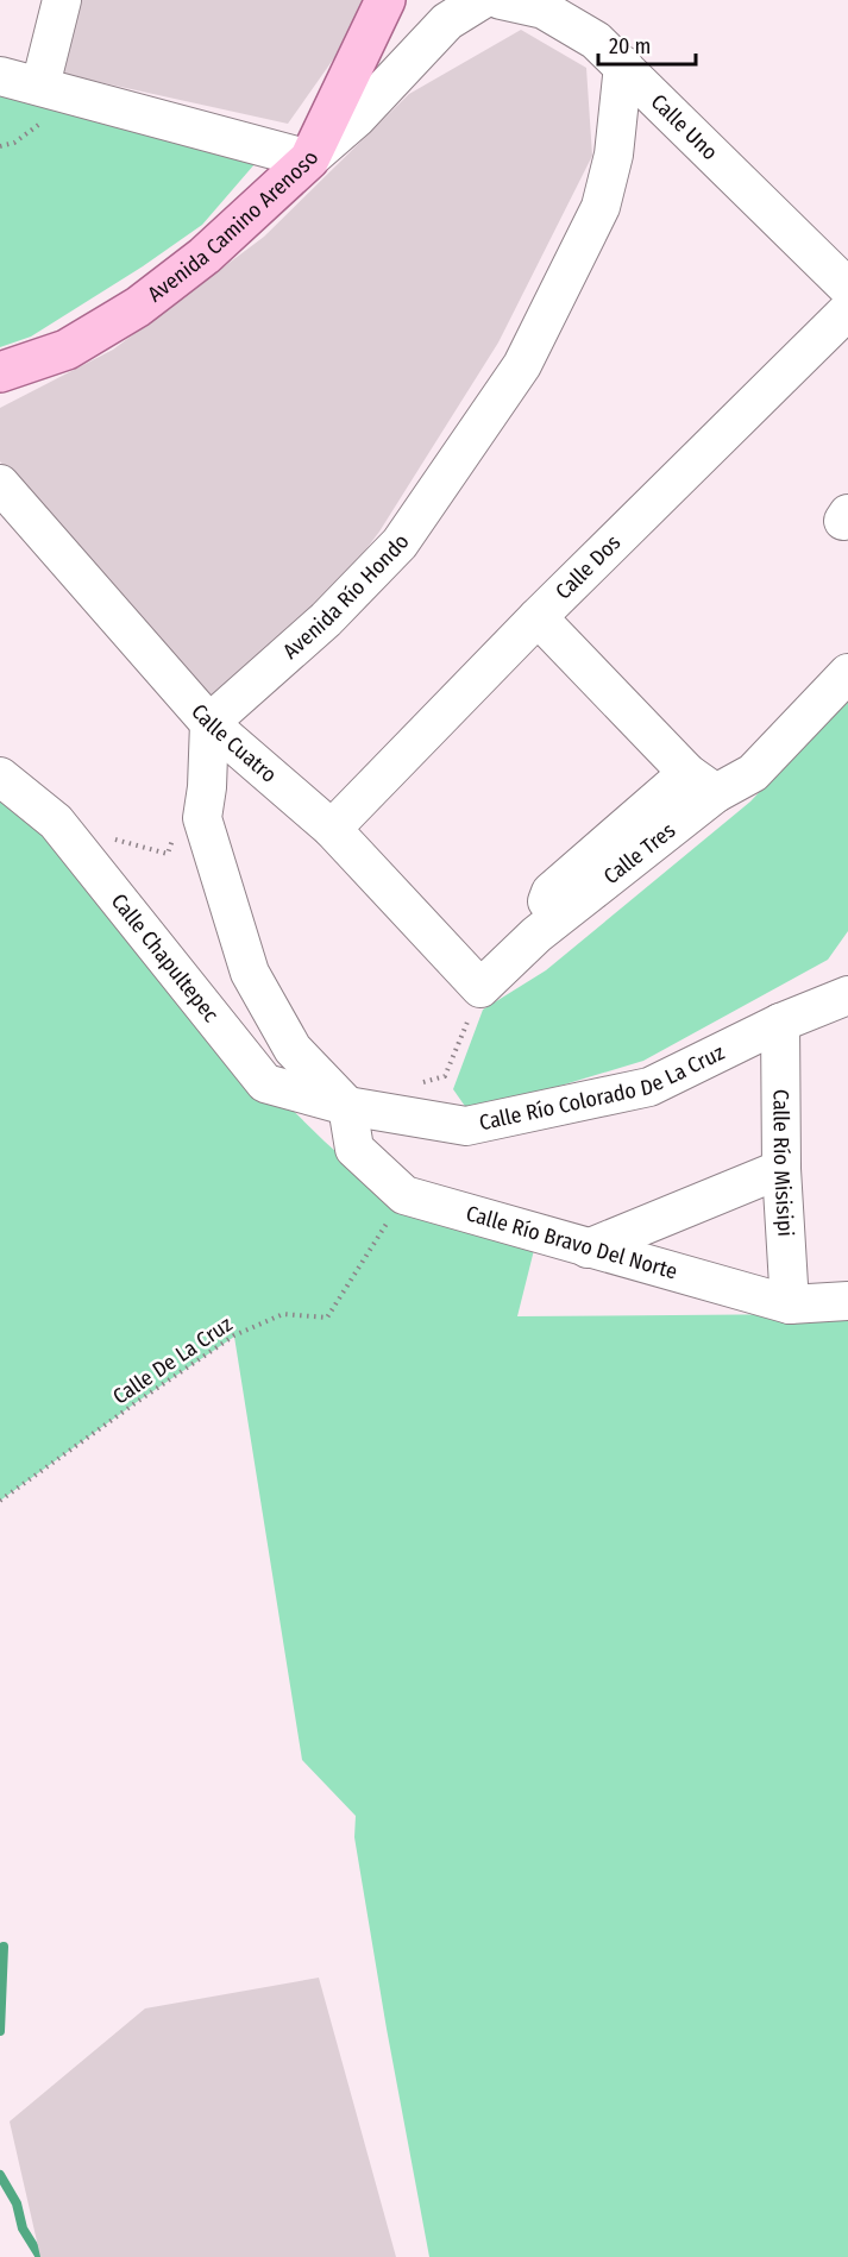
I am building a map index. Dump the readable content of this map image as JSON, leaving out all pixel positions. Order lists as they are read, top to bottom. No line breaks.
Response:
{"streets":{"main road":["Avenida Camino Arenoso"],"street":["Calle Uno","Calle Dos","Avenida Río Hondo","Calle Cuatro","Calle Tres","Calle Chapultepec","Calle Río Colorado De La Cruz","Calle Río Misisipi","Calle Río Bravo Del Norte"],"path":["Calle De La Cruz"]},"crossings":[["Calle Uno","Avenida Río Hondo"],["Calle Dos","Calle Cuatro"],["Avenida Río Hondo","Calle Cuatro"],["Calle Cuatro","Calle Tres"],["Calle Chapultepec","Calle Río Colorado De La Cruz"],["Calle Chapultepec","Calle Río Bravo Del Norte"],["Calle Río Colorado De La Cruz","Calle Río Misisipi"],["Calle Río Colorado De La Cruz","Calle Río Bravo Del Norte"],["Calle Río Misisipi","Calle Río Bravo Del Norte"],["Calle Río Bravo Del Norte","Calle De La Cruz"]],"scale_bar":"20 m"}
